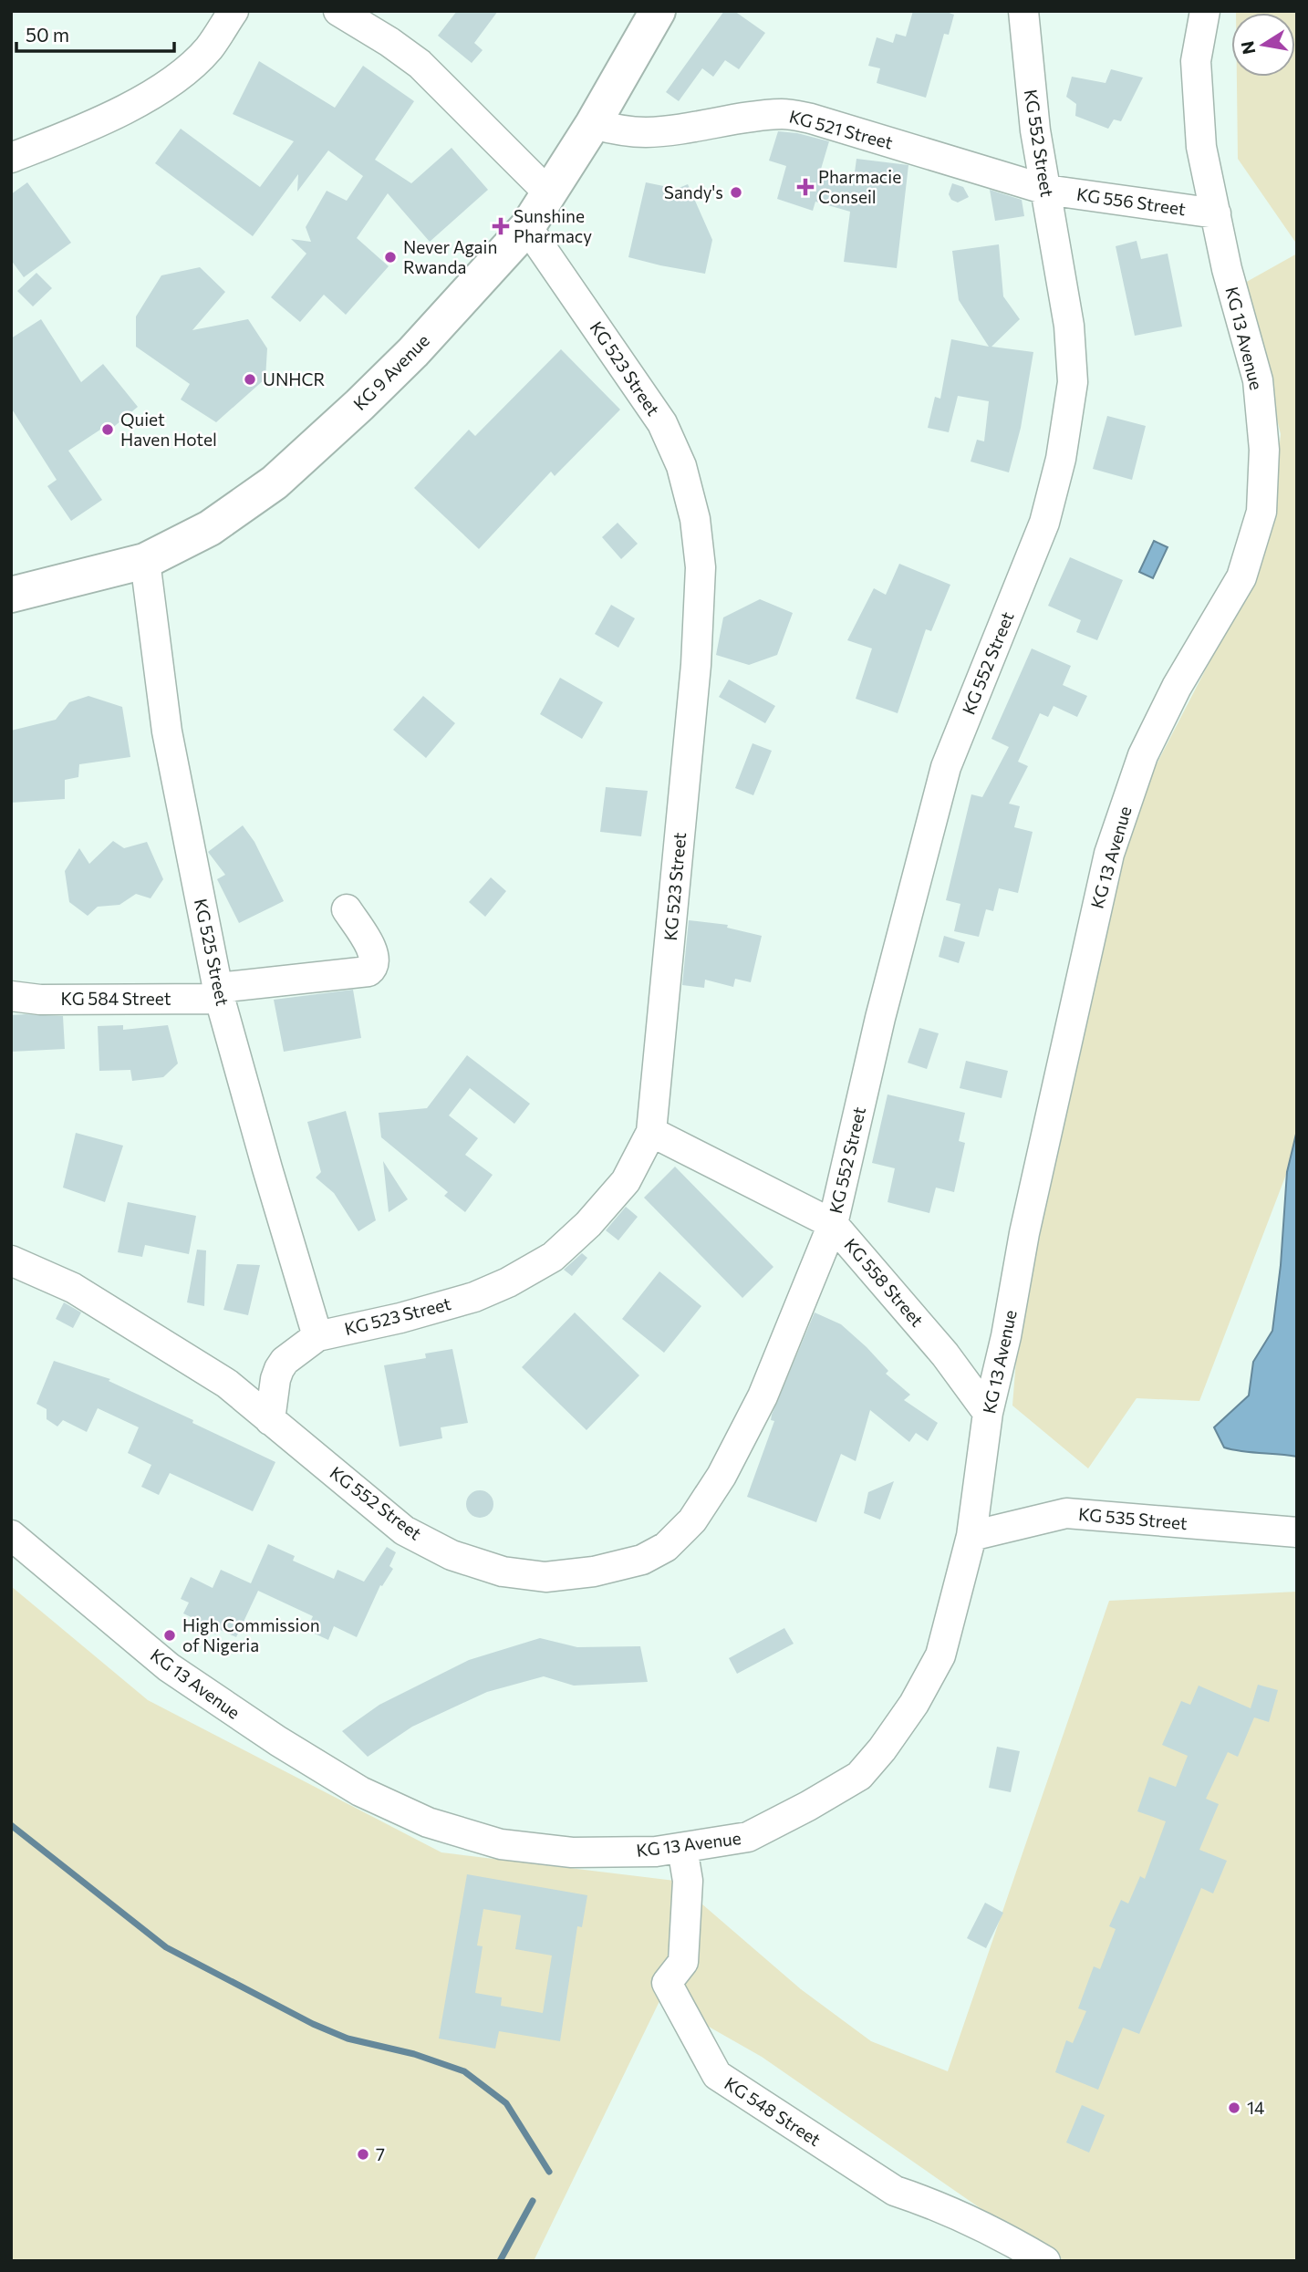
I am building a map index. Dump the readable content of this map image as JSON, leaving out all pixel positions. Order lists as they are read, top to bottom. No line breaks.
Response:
{"streets":{"main road":["KG 9 Avenue"],"street":["KG 521 Street","KG 552 Street","KG 556 Street","KG 13 Avenue","KG 523 Street","KG 525 Street","KG 584 Street","KG 558 Street","KG 535 Street","KG 548 Street"]},"crossings":[["KG 521 Street","KG 552 Street"],["KG 521 Street","KG 556 Street"],["KG 521 Street","KG 9 Avenue"],["KG 552 Street","KG 556 Street"],["KG 552 Street","KG 523 Street"],["KG 552 Street","KG 558 Street"],["KG 556 Street","KG 13 Avenue"],["KG 13 Avenue","KG 558 Street"],["KG 13 Avenue","KG 535 Street"],["KG 13 Avenue","KG 548 Street"],["KG 523 Street","KG 9 Avenue"],["KG 523 Street","KG 525 Street"],["KG 523 Street","KG 558 Street"],["KG 9 Avenue","KG 525 Street"],["KG 525 Street","KG 584 Street"]],"places":{"health":["Pharmacie Conseil","Sunshine Pharmacy"],"other":["Sandy's","Never Again Rwanda","UNHCR","Quiet Haven Hotel","High Commission of Nigeria","14","7"]},"scale_bar":"50 m","north":"left"}
